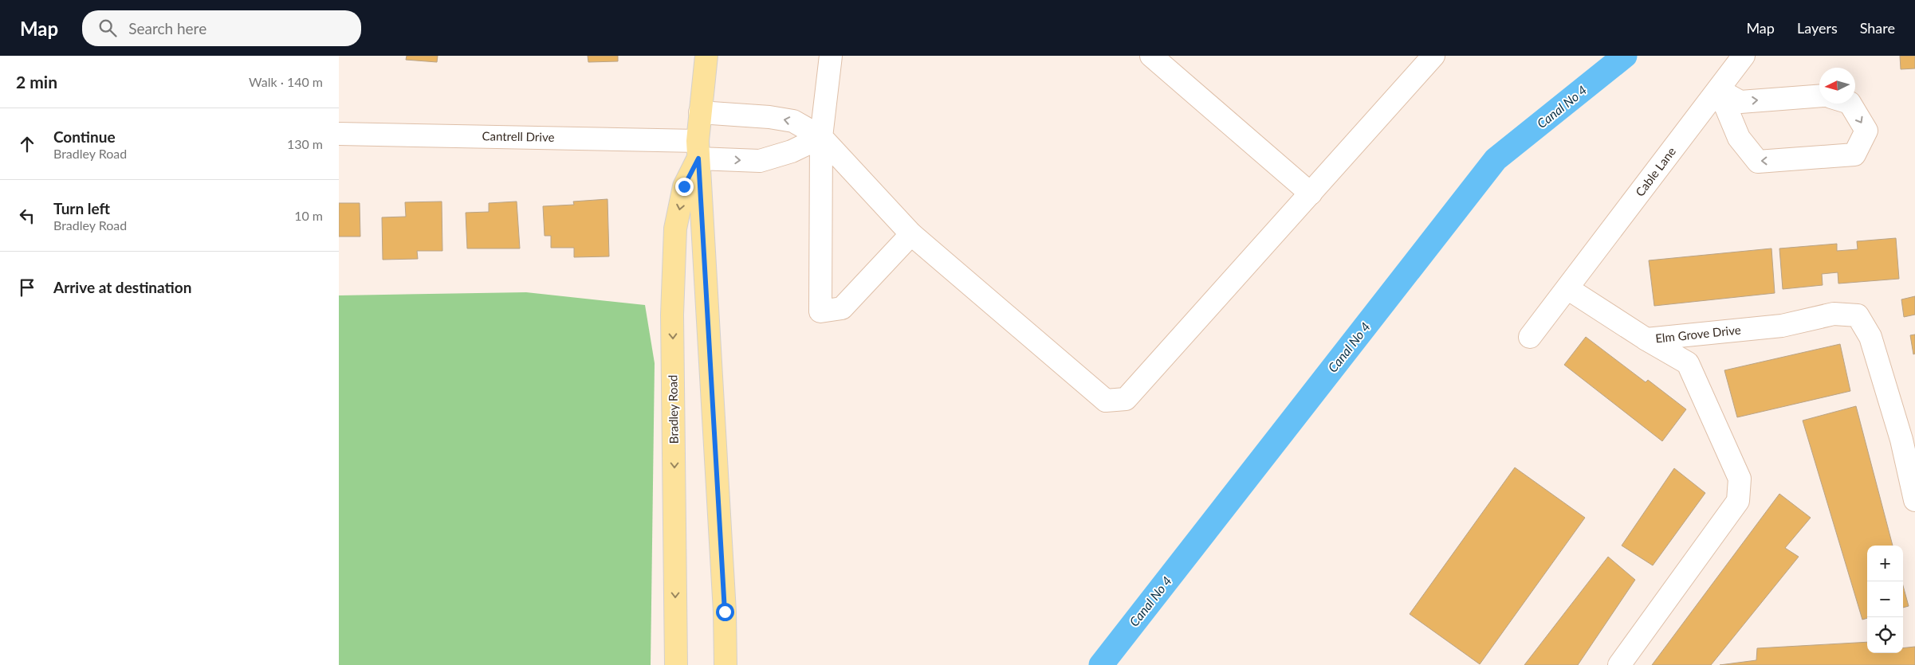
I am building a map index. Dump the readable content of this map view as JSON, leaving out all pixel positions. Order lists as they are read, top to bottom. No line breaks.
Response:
{"streets":{"main road":["Bradley Road"],"street":["Cantrell Drive","Cable Lane","Elm Grove Drive"]},"crossings":[["Cantrell Drive","Bradley Road"]],"water":["Canal No 4"],"north":"left","page":{"header":"Map","search":"Search here","nav":["Map","Layers","Share"],"heading":["2 min","Walk · 140 m"],"list":[["Continue","Bradley Road","130 m"],["Turn left","Bradley Road","10 m"],"Arrive at destination"],"map_buttons":["+","−"]}}
